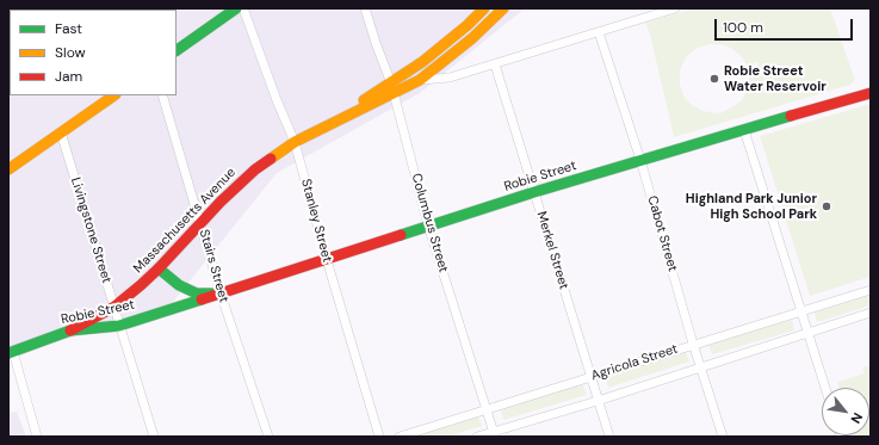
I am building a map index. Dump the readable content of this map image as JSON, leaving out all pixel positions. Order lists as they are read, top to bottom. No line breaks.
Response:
{"streets":{"street":["Robie Street","Massachusetts Avenue","Stanley Street","Columbus Street","Livingstone Street","Cabot Street","Merkel Street","Stairs Street","Agricola Street"]},"crossings":[["Robie Street","Massachusetts Avenue"],["Robie Street","Stanley Street"],["Robie Street","Columbus Street"],["Robie Street","Livingstone Street"],["Robie Street","Cabot Street"],["Robie Street","Merkel Street"],["Robie Street","Stairs Street"],["Massachusetts Avenue","Stanley Street"],["Massachusetts Avenue","Columbus Street"],["Massachusetts Avenue","Livingstone Street"],["Massachusetts Avenue","Stairs Street"],["Columbus Street","Agricola Street"],["Cabot Street","Agricola Street"],["Merkel Street","Agricola Street"]],"places":["Robie Street Water Reservoir","Highland Park Junior High School Park"],"legend":["Fast","Slow","Jam"],"scale_bar":"100 m","north":"bottom right"}
